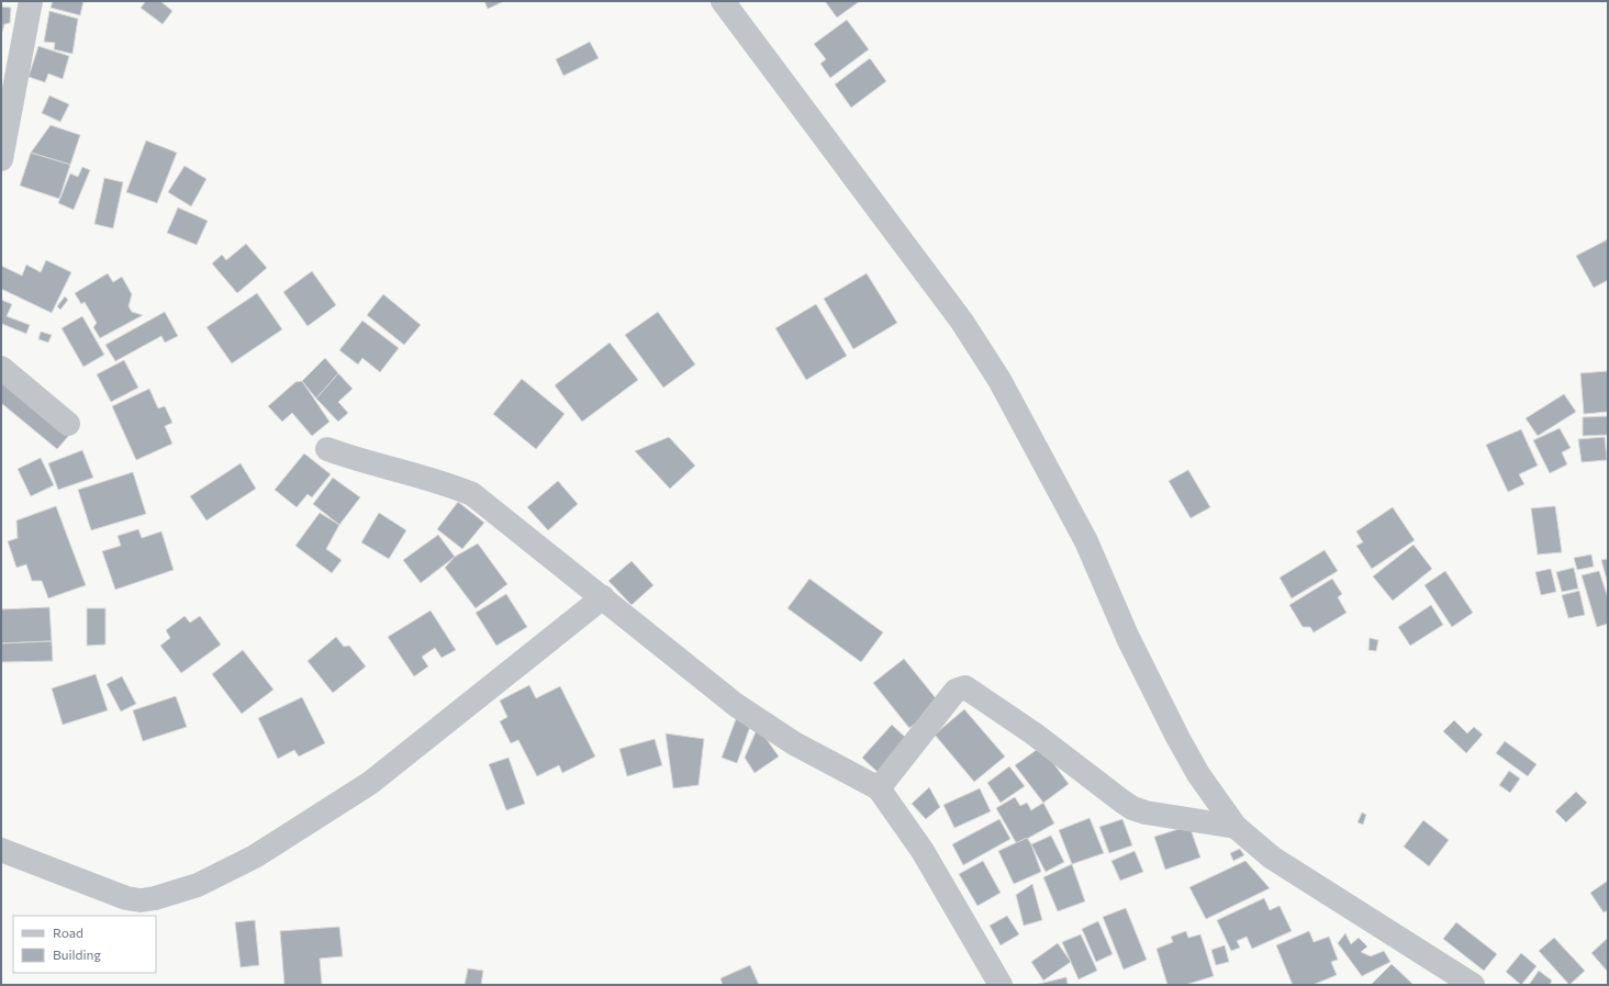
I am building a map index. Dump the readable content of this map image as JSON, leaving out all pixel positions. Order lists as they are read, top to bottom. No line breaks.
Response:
{"legend":["Road","Building"]}
